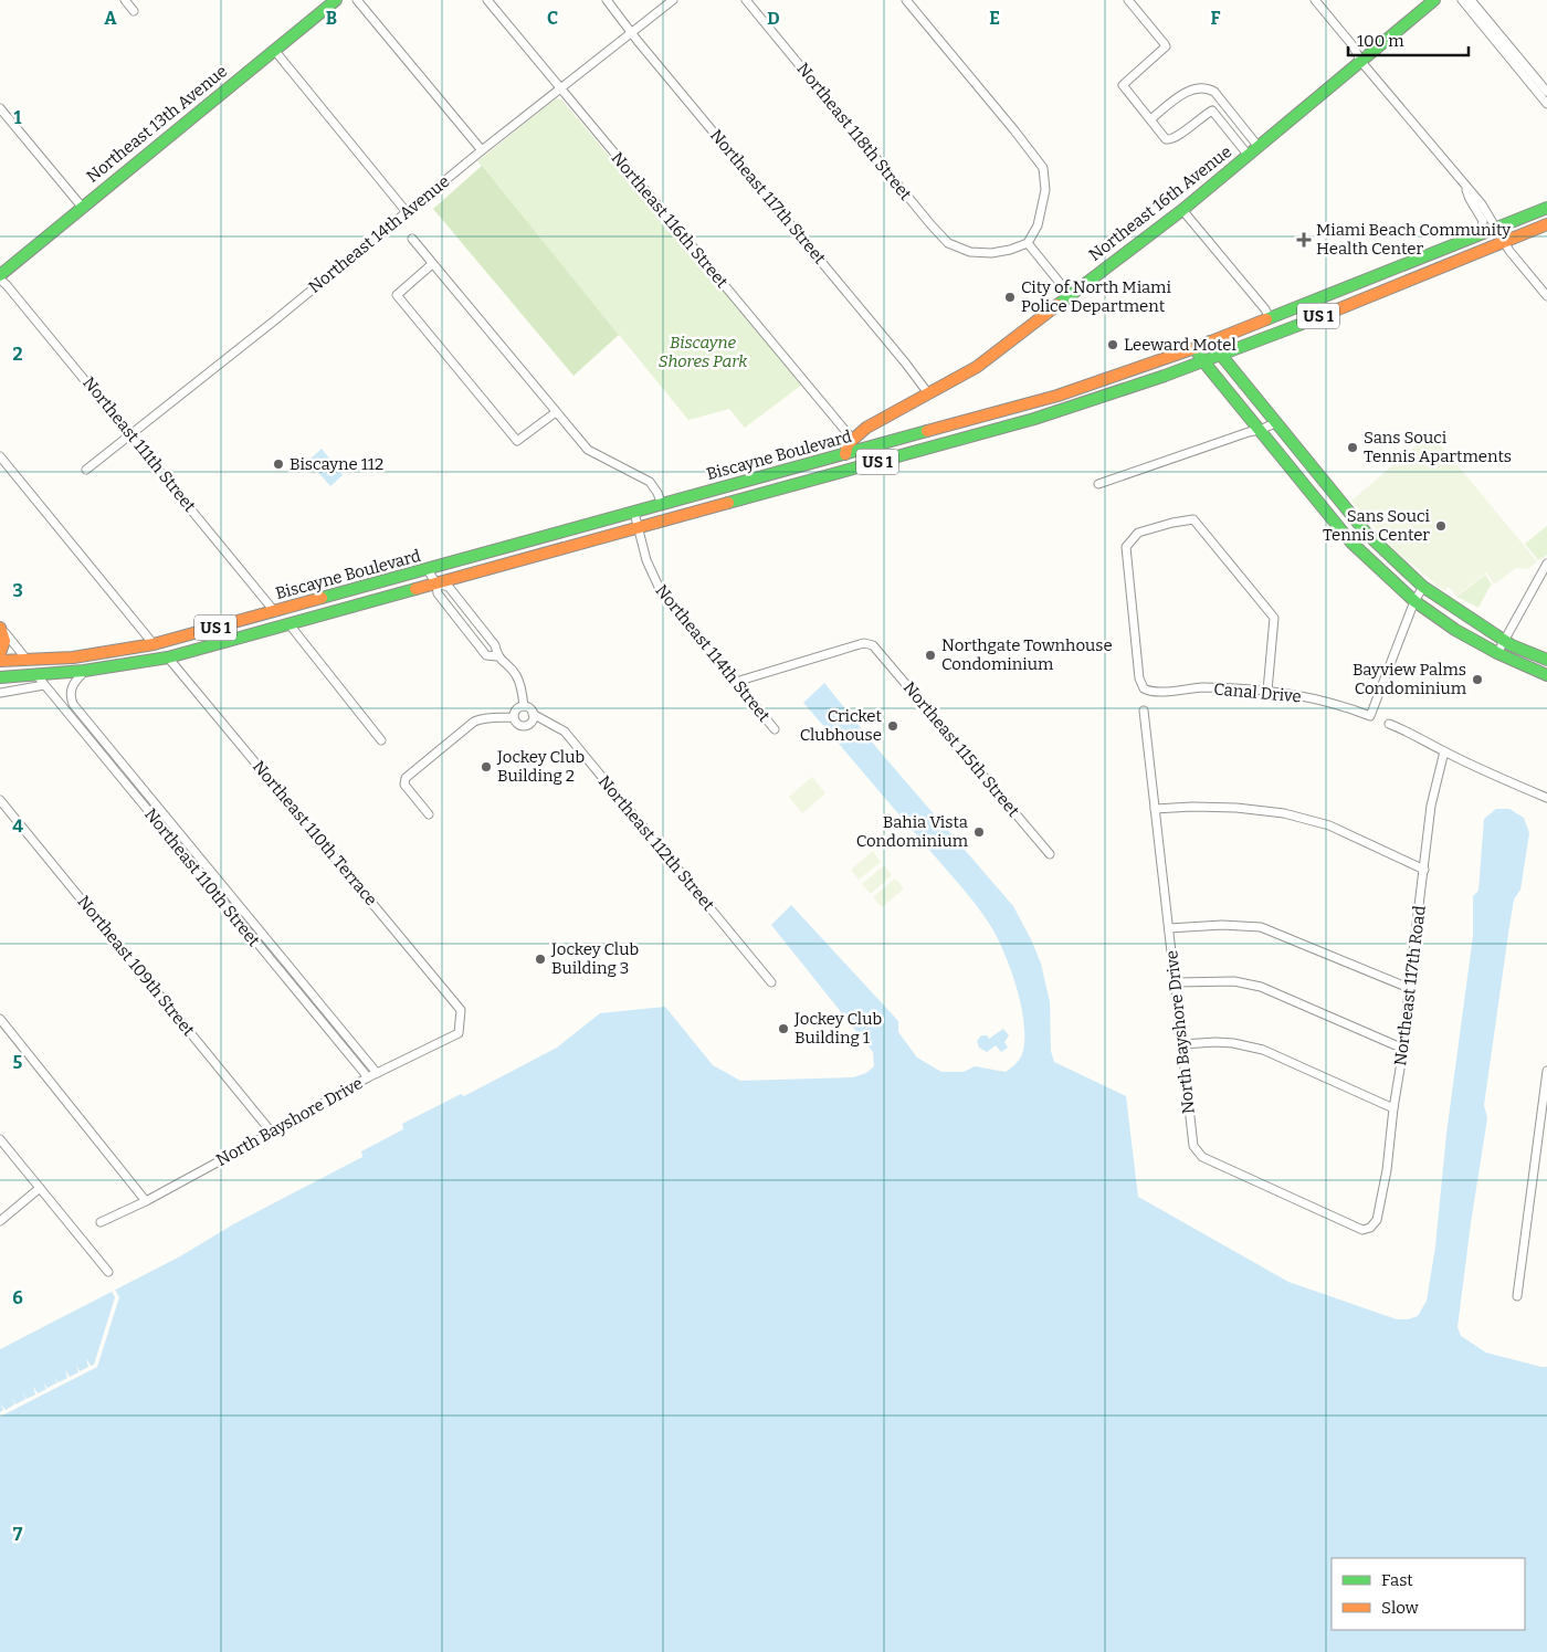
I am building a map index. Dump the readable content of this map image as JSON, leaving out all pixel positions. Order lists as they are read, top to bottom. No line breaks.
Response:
{"streets":{"main road":["Northeast 13th Avenue","Northeast 16th Avenue","US 1","Biscayne Boulevard"],"street":["Northeast 118th Street","Northeast 117th Street","Northeast 116th Street","Northeast 14th Avenue","Northeast 111th Street","Northeast 114th Street","Canal Drive","Northeast 115th Street","Northeast 110th Terrace","Northeast 112th Street","Northeast 110th Street","Northeast 109th Street","Northeast 117th Road","North Bayshore Drive"]},"crossings":[["Northeast 13th Avenue","Northeast 111th Street"],["Northeast 117th Street","Northeast 16th Avenue"],["Northeast 117th Street","Northeast 14th Avenue"],["Northeast 16th Avenue","Northeast 116th Street"],["Northeast 116th Street","Northeast 14th Avenue"],["Northeast 14th Avenue","Northeast 111th Street"],["Northeast 111th Street","Biscayne Boulevard"],["Biscayne Boulevard","Northeast 114th Street"],["Biscayne Boulevard","Northeast 110th Terrace"],["Biscayne Boulevard","Northeast 110th Street"],["Northeast 114th Street","Northeast 115th Street"],["Northeast 110th Terrace","North Bayshore Drive"],["Northeast 110th Street","North Bayshore Drive"],["Northeast 109th Street","North Bayshore Drive"],["Northeast 117th Road","North Bayshore Drive"]],"parks":["Biscayne Shores Park"],"places":{"health":["Miami Beach Community Health Center"],"other":["City of North Miami Police Department","Leeward Motel","Sans Souci Tennis Apartments","Biscayne 112","Sans Souci Tennis Center","Northgate Townhouse Condominium","Bayview Palms Condominium","Cricket Clubhouse","Jockey Club Building 2","Bahia Vista Condominium","Jockey Club Building 3","Jockey Club Building 1"]},"legend":["Fast","Slow"],"scale_bar":"100 m","grid":{"columns":["A","B","C","D","E","F"],"rows":["1","2","3","4","5","6","7"]}}
